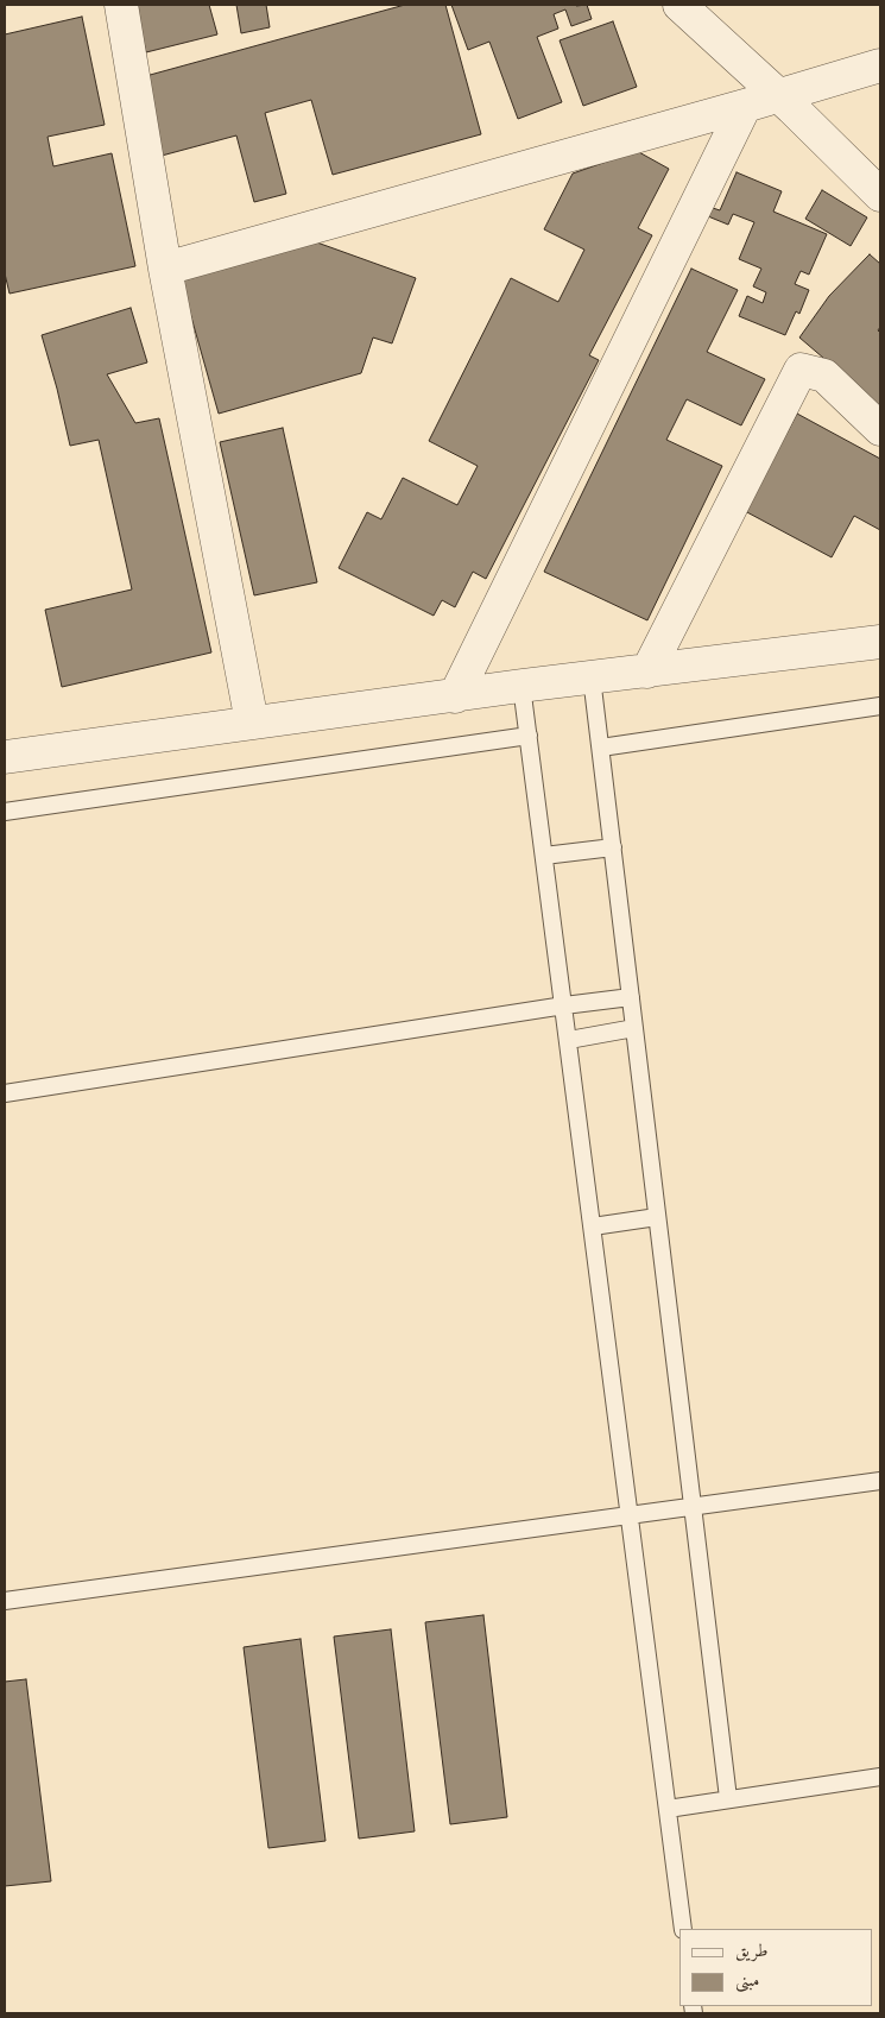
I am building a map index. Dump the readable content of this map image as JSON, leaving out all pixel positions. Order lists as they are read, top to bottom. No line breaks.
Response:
{"legend":["طريق","مبنى"]}
